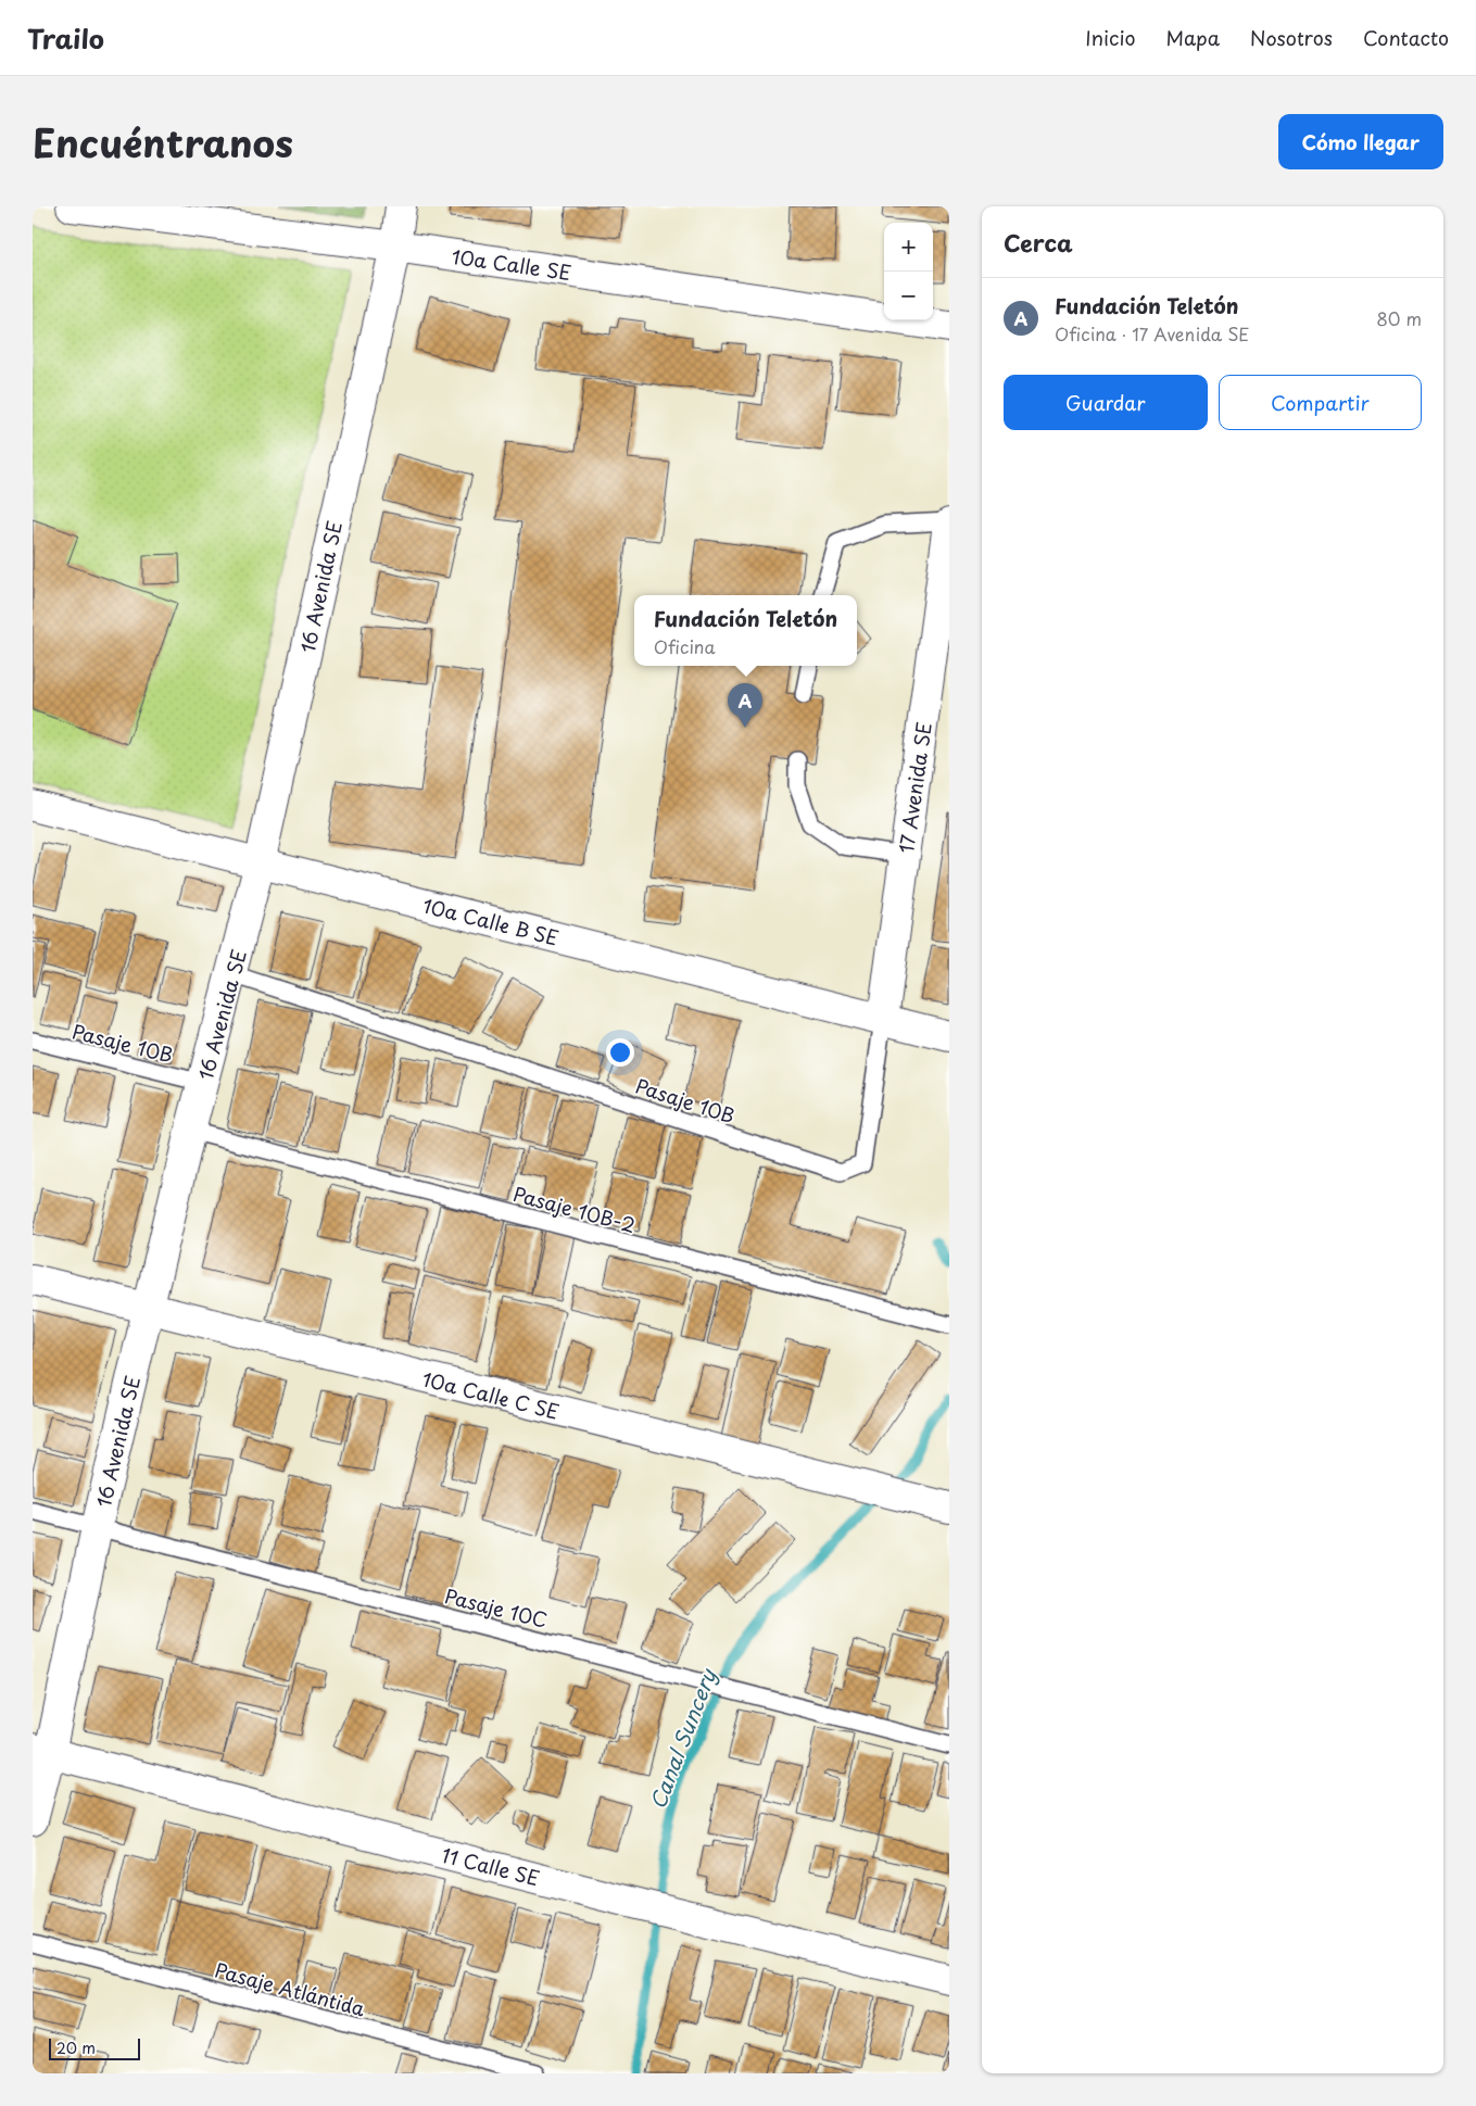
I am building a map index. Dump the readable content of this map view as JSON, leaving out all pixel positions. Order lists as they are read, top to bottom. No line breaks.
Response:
{"streets":{"street":["10a Calle SE","16 Avenida SE","17 Avenida SE","10a Calle B SE","10a Calle C SE","11 Calle SE"],"lane":["Pasaje 10B","Pasaje 10B-2","Pasaje 10C","Pasaje Atlántida"]},"crossings":[["10a Calle SE","16 Avenida SE"],["16 Avenida SE","10a Calle B SE"],["16 Avenida SE","Pasaje 10B"],["16 Avenida SE","Pasaje 10B-2"],["16 Avenida SE","10a Calle C SE"],["16 Avenida SE","Pasaje 10C"],["16 Avenida SE","11 Calle SE"],["17 Avenida SE","10a Calle B SE"],["17 Avenida SE","Pasaje 10B"],["10a Calle B SE","Pasaje 10B"]],"water":["Canal Suncery"],"scale_bar":"20 m","page":{"header":"Trailo","nav":["Inicio","Mapa","Nosotros","Contacto"],"title":"Encuéntranos","buttons":["Cómo llegar",["Guardar","Compartir"]],"heading":"Cerca","map_buttons":["+","−"],"list":[{"mark":"A","name":"Fundación Teletón","note":"Oficina · 17 Avenida SE","value":"80 m"}],"popup":["Fundación Teletón","Oficina"],"pins":"A","scale":"20 m"}}
